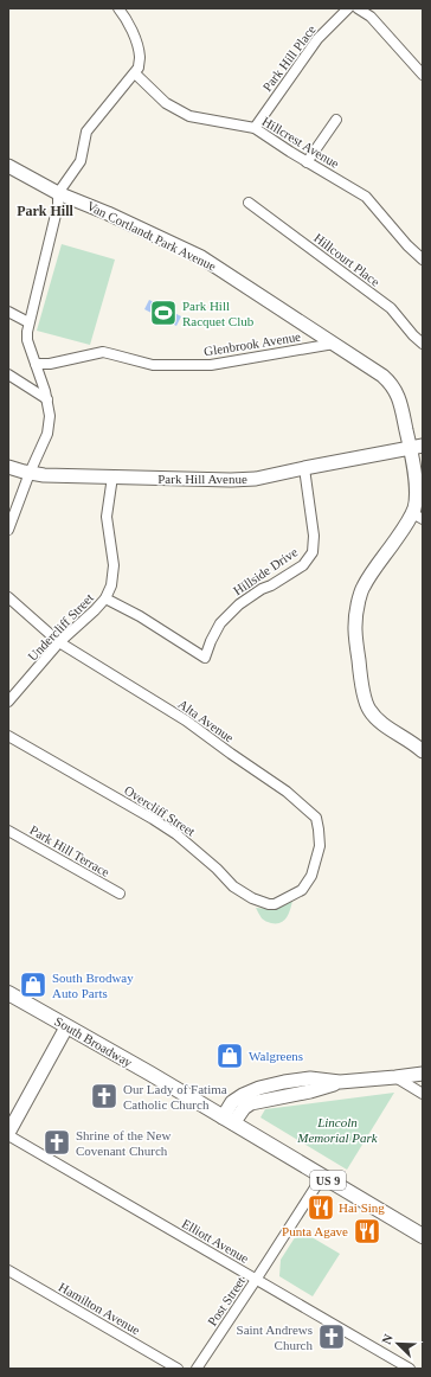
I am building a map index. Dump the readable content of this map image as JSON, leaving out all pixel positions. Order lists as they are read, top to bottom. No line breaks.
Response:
{"streets":{"main road":["South Broadway","US 9"],"street":["Park Hill Place","Hillcrest Avenue","Van Cortlandt Park Avenue","Hillcourt Place","Glenbrook Avenue","Park Hill Avenue","Hillside Drive","Undercliff Street","Alta Avenue","Overcliff Street","Park Hill Terrace","Elliott Avenue","Post Street","Hamilton Avenue"]},"crossings":[["Park Hill Place","Hillcrest Avenue"],["Van Cortlandt Park Avenue","Glenbrook Avenue"],["Van Cortlandt Park Avenue","Park Hill Avenue"],["Park Hill Avenue","Hillside Drive"],["Park Hill Avenue","Undercliff Street"],["Hillside Drive","Undercliff Street"],["Undercliff Street","Alta Avenue"],["Alta Avenue","Overcliff Street"],["South Broadway","Post Street"],["Elliott Avenue","Post Street"]],"districts":["Park Hill"],"parks":["Lincoln Memorial Park"],"places":{"sports":["Park Hill Racquet Club"],"shop":["South Brodway Auto Parts","Walgreens"],"church":["Our Lady of Fatima Catholic Church","Shrine of the New Covenant Church","Saint Andrews Church"],"restaurant":["Hai Sing","Punta Agave"]},"north":"top left"}
